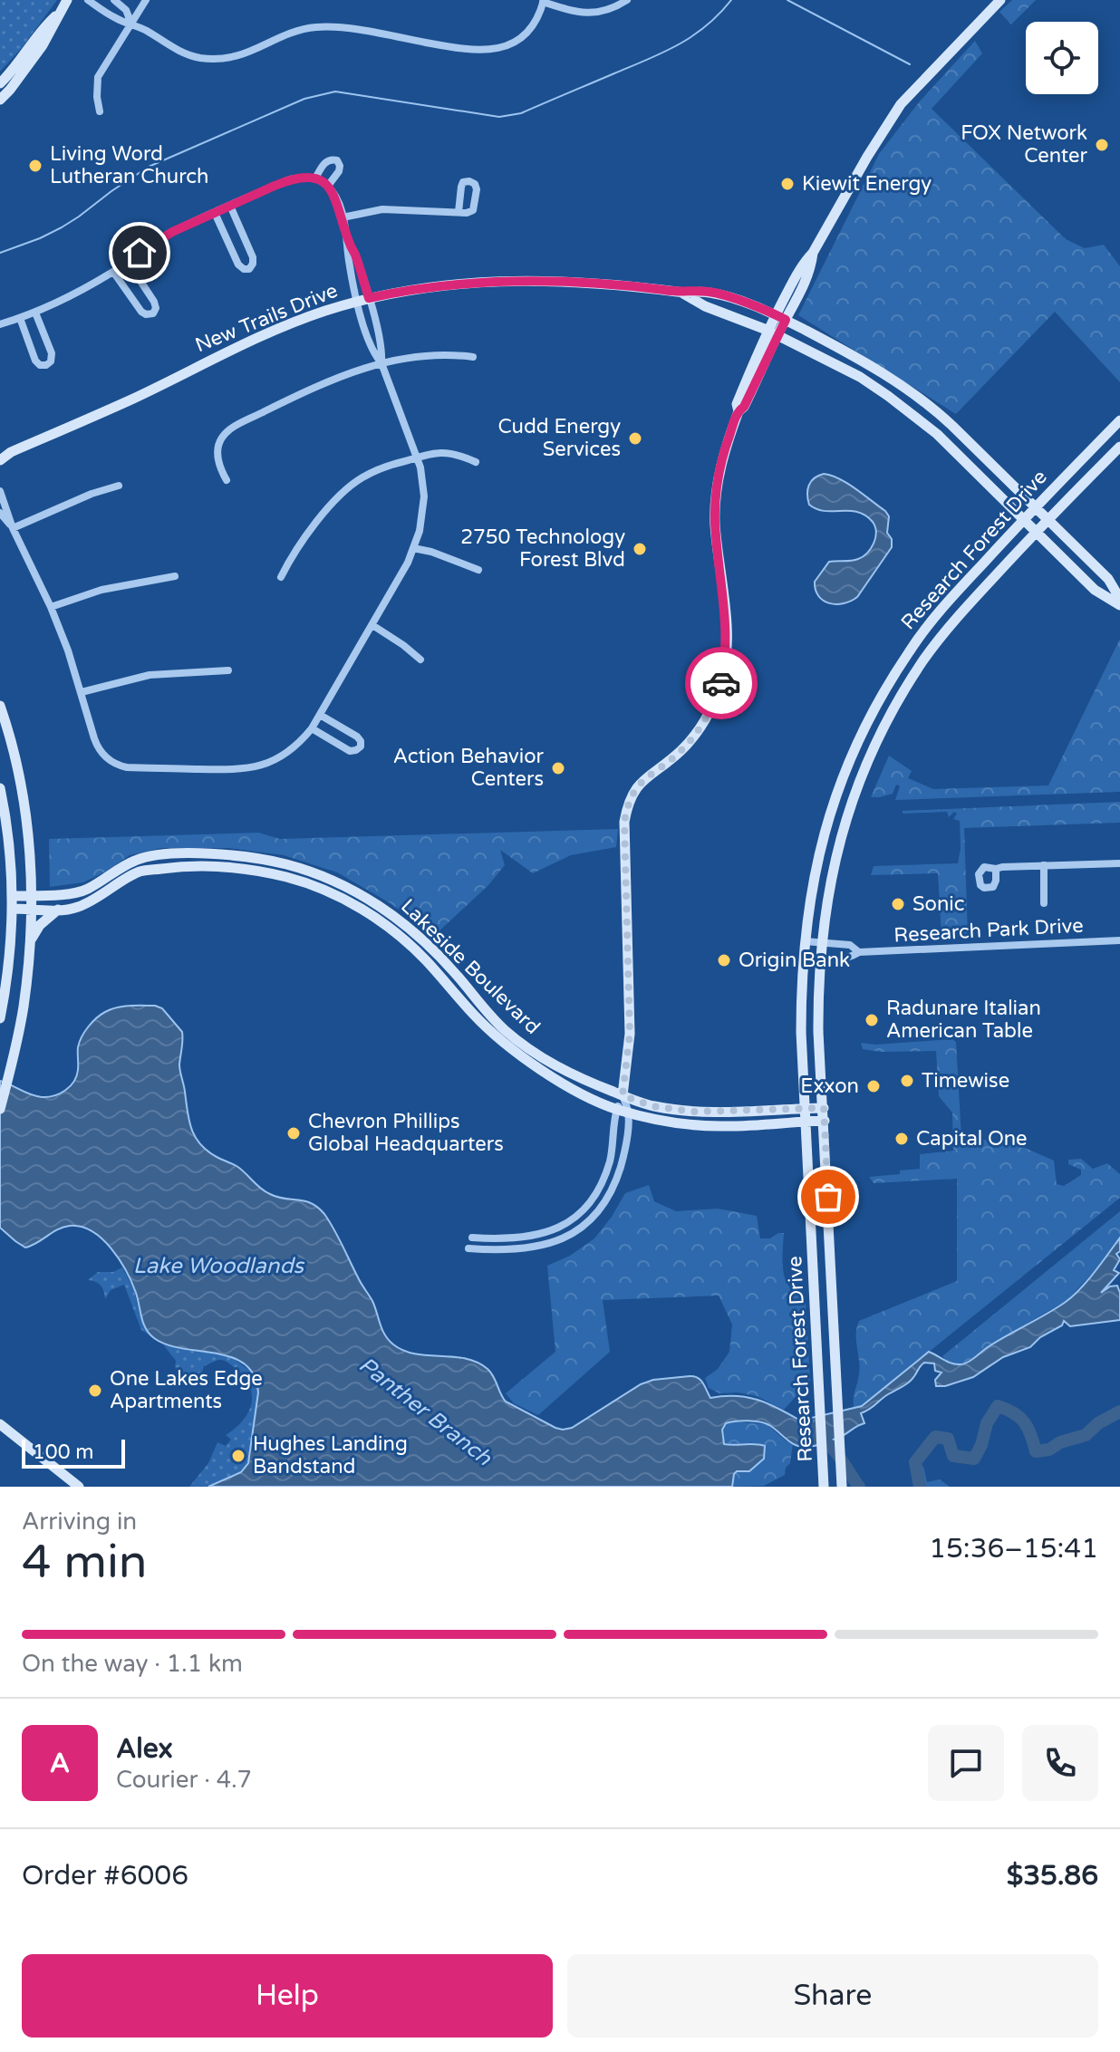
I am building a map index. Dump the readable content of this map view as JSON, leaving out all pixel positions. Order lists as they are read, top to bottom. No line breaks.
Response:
{"streets":{"street":["New Trails Drive","Research Forest Drive","Research Park Drive","Lakeside Boulevard"]},"crossings":[["New Trails Drive","Research Forest Drive"],["Research Forest Drive","Research Park Drive"],["Research Forest Drive","Lakeside Boulevard"]],"water":["Lake Woodlands","Panther Branch"],"places":["FOX Network Center","Living Word Lutheran Church","Kiewit Energy","Cudd Energy Services","2750 Technology Forest Blvd","Action Behavior Centers","Sonic","Origin Bank","Radunare Italian American Table","Timewise","Exxon","Chevron Phillips Global Headquarters","Capital One","One Lakes Edge Apartments","Hughes Landing Bandstand"],"scale_bar":"100 m","page":{"scale":"100 m","heading":["4 min","Arriving in","15:36–15:41"],"panel":["Alex","Courier · 4.7","Order #6006","$35.86"],"bar":"On the way · 1.1 km","round":"A","buttons":["Help","Share"]}}
